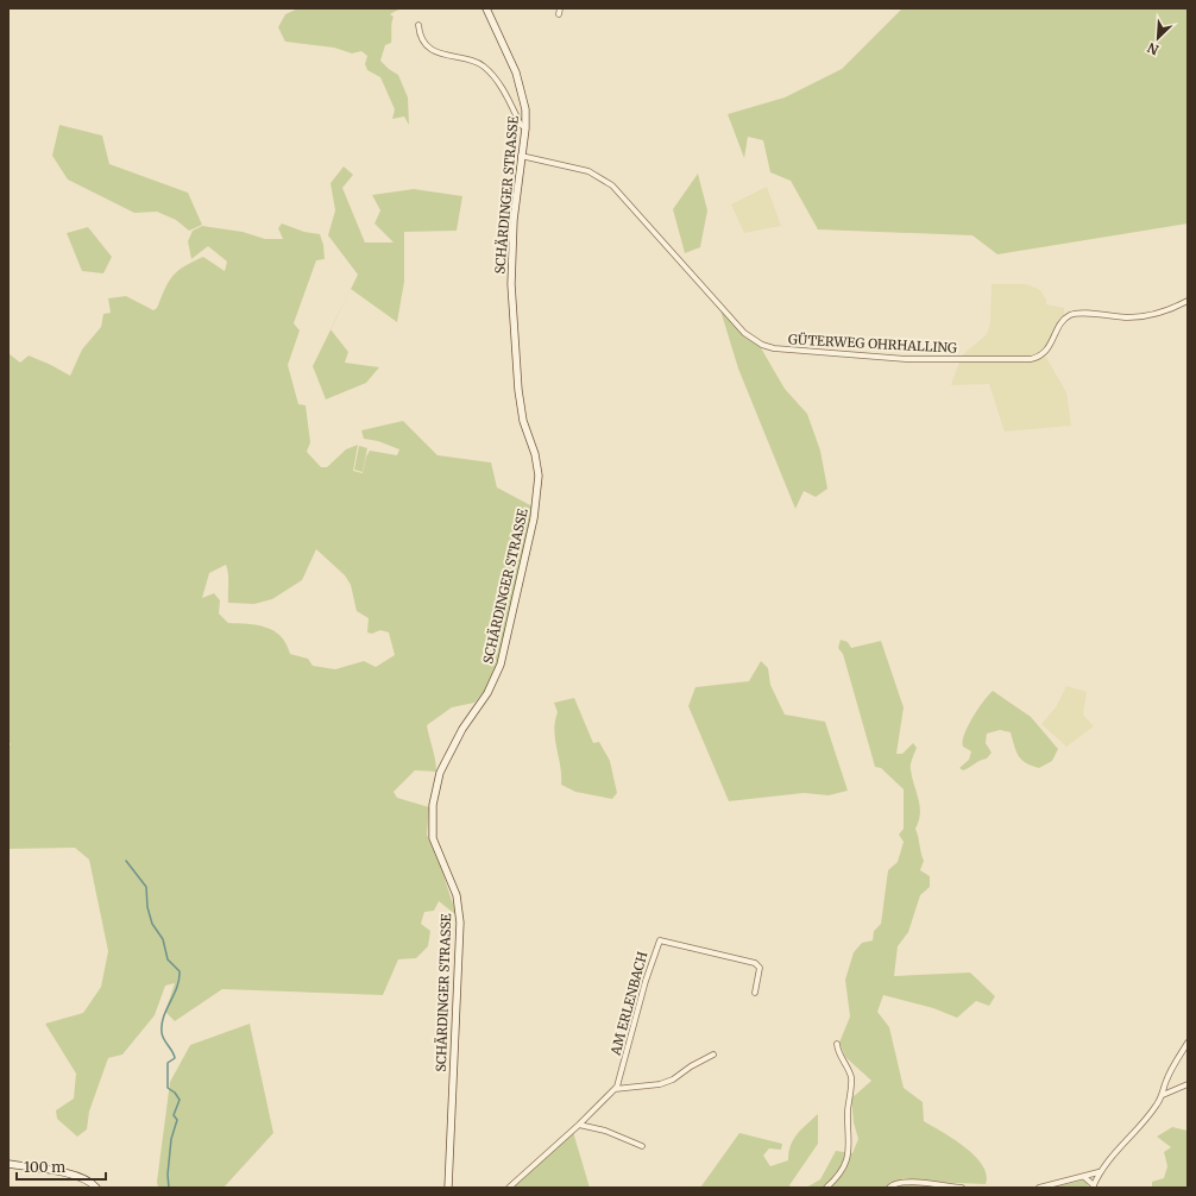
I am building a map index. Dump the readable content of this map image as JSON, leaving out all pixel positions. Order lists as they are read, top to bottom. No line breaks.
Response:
{"streets":{"main road":["SCHÄRDINGER STRASSE"],"street":["GÜTERWEG OHRHALLING","AM ERLENBACH"]},"crossings":[["SCHÄRDINGER STRASSE","GÜTERWEG OHRHALLING"]],"scale_bar":"100 m","north":"bottom left"}
